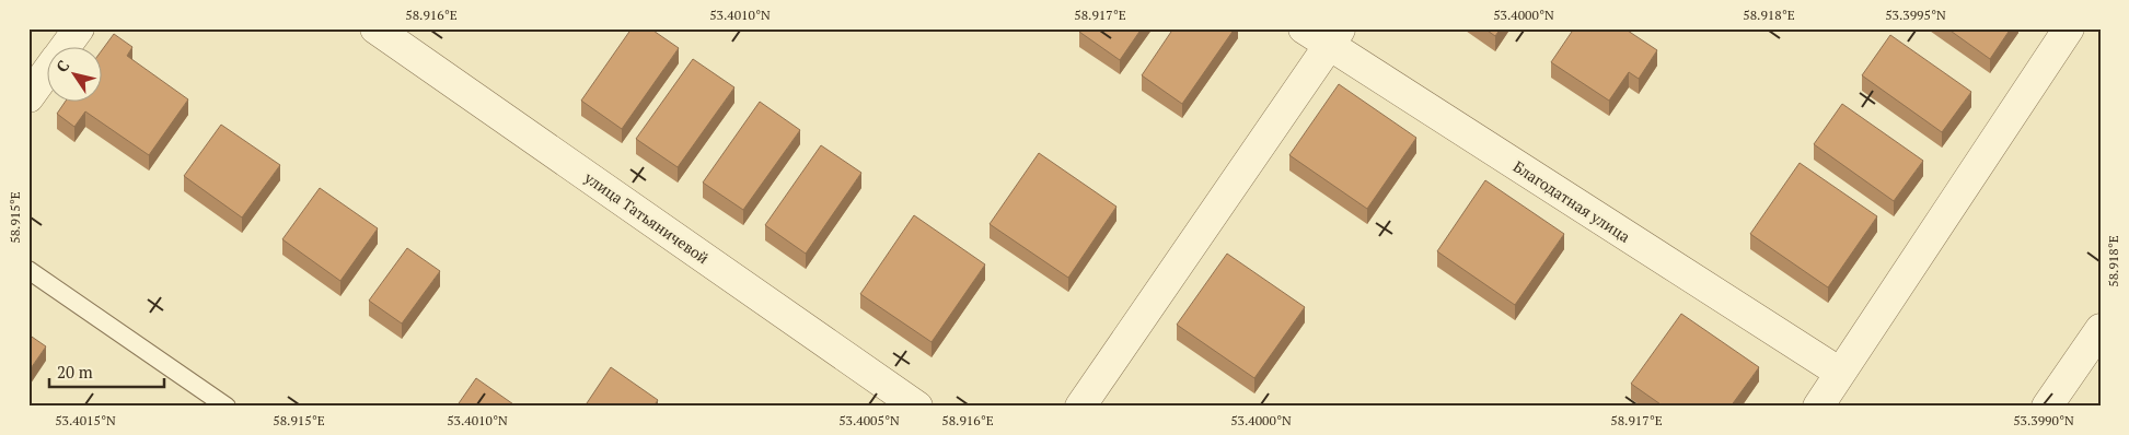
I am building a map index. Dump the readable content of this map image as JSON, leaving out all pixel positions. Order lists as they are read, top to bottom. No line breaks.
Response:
{"streets":{"street":["Благодатная улица","улица Татьяничевой"]},"scale_bar":"20 m","north":"top left","coordinates":["58.916°E","53.4010°N","58.917°E","53.4000°N","58.918°E","53.3995°N","58.915°E","53.4015°N","53.4005°N","53.3990°N"]}
